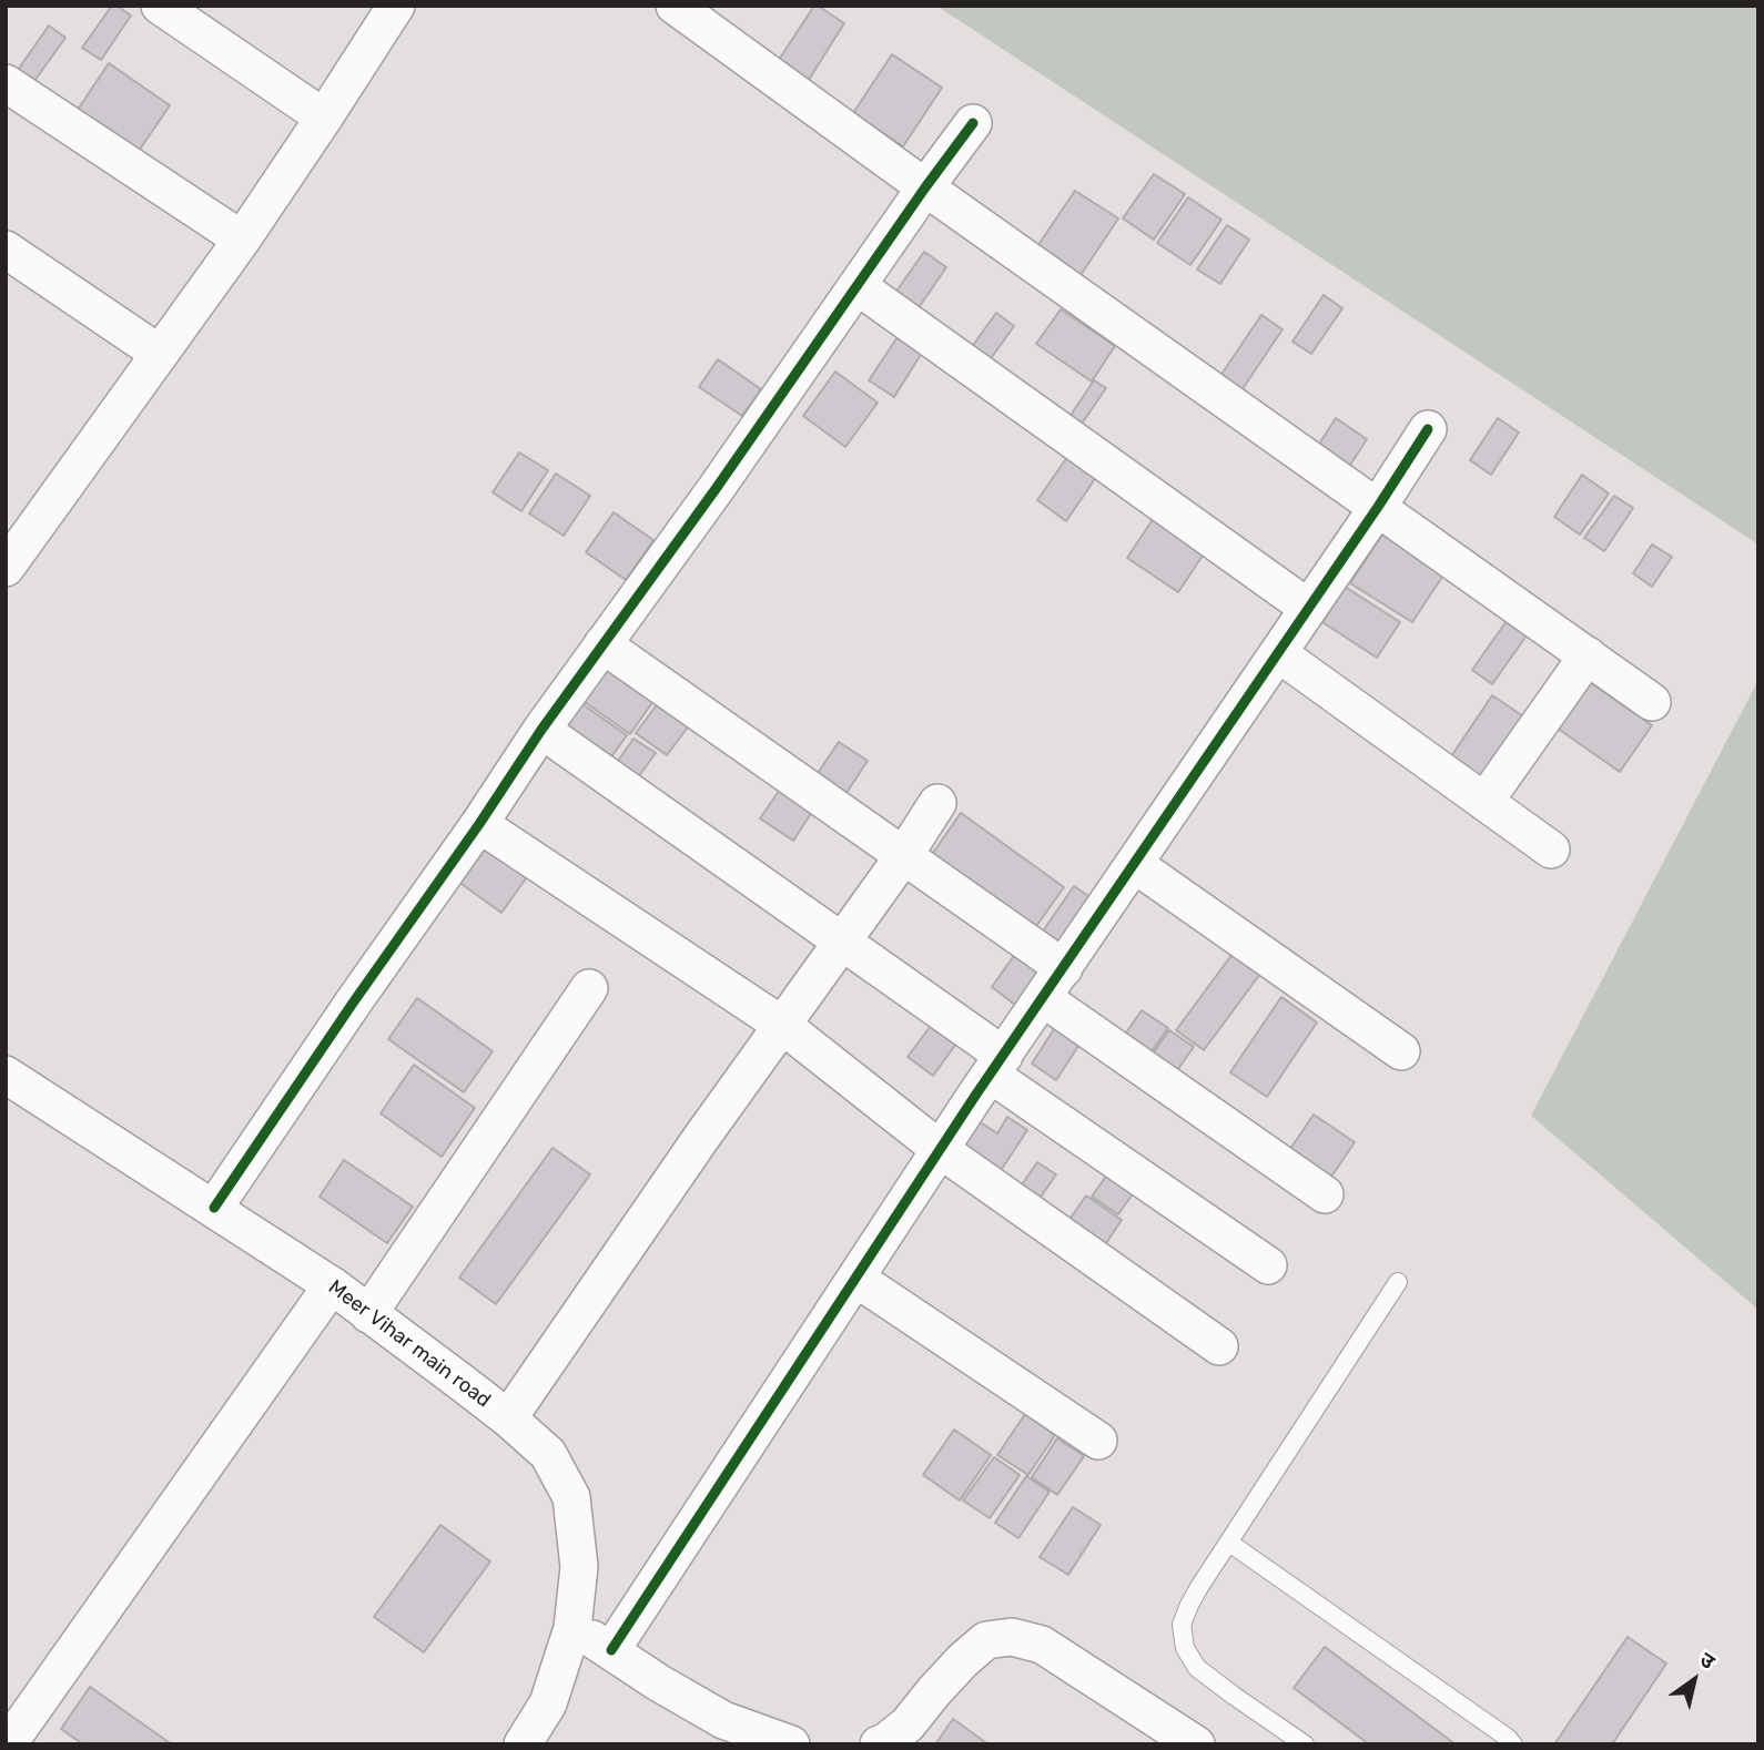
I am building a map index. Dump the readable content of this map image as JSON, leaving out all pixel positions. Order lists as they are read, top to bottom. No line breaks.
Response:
{"streets":{"street":["Meer Vihar main road"]},"north":"top right"}
